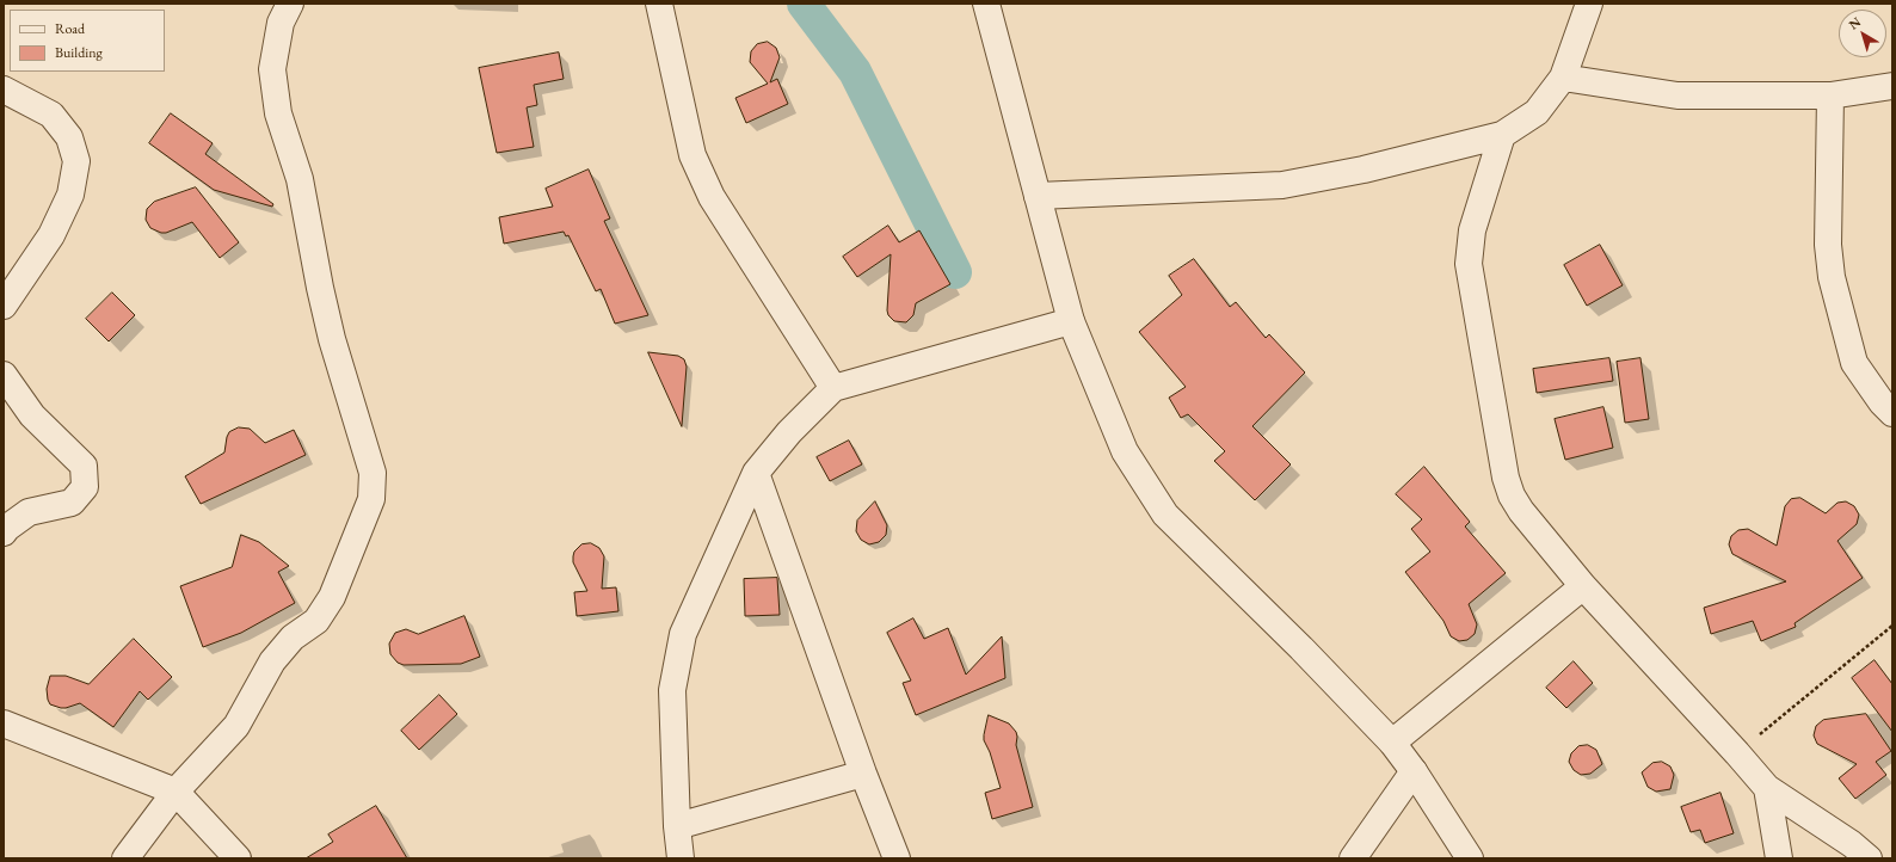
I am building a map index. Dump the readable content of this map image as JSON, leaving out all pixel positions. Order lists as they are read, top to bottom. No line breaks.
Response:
{"legend":["Road","Building"],"north":"top left"}
